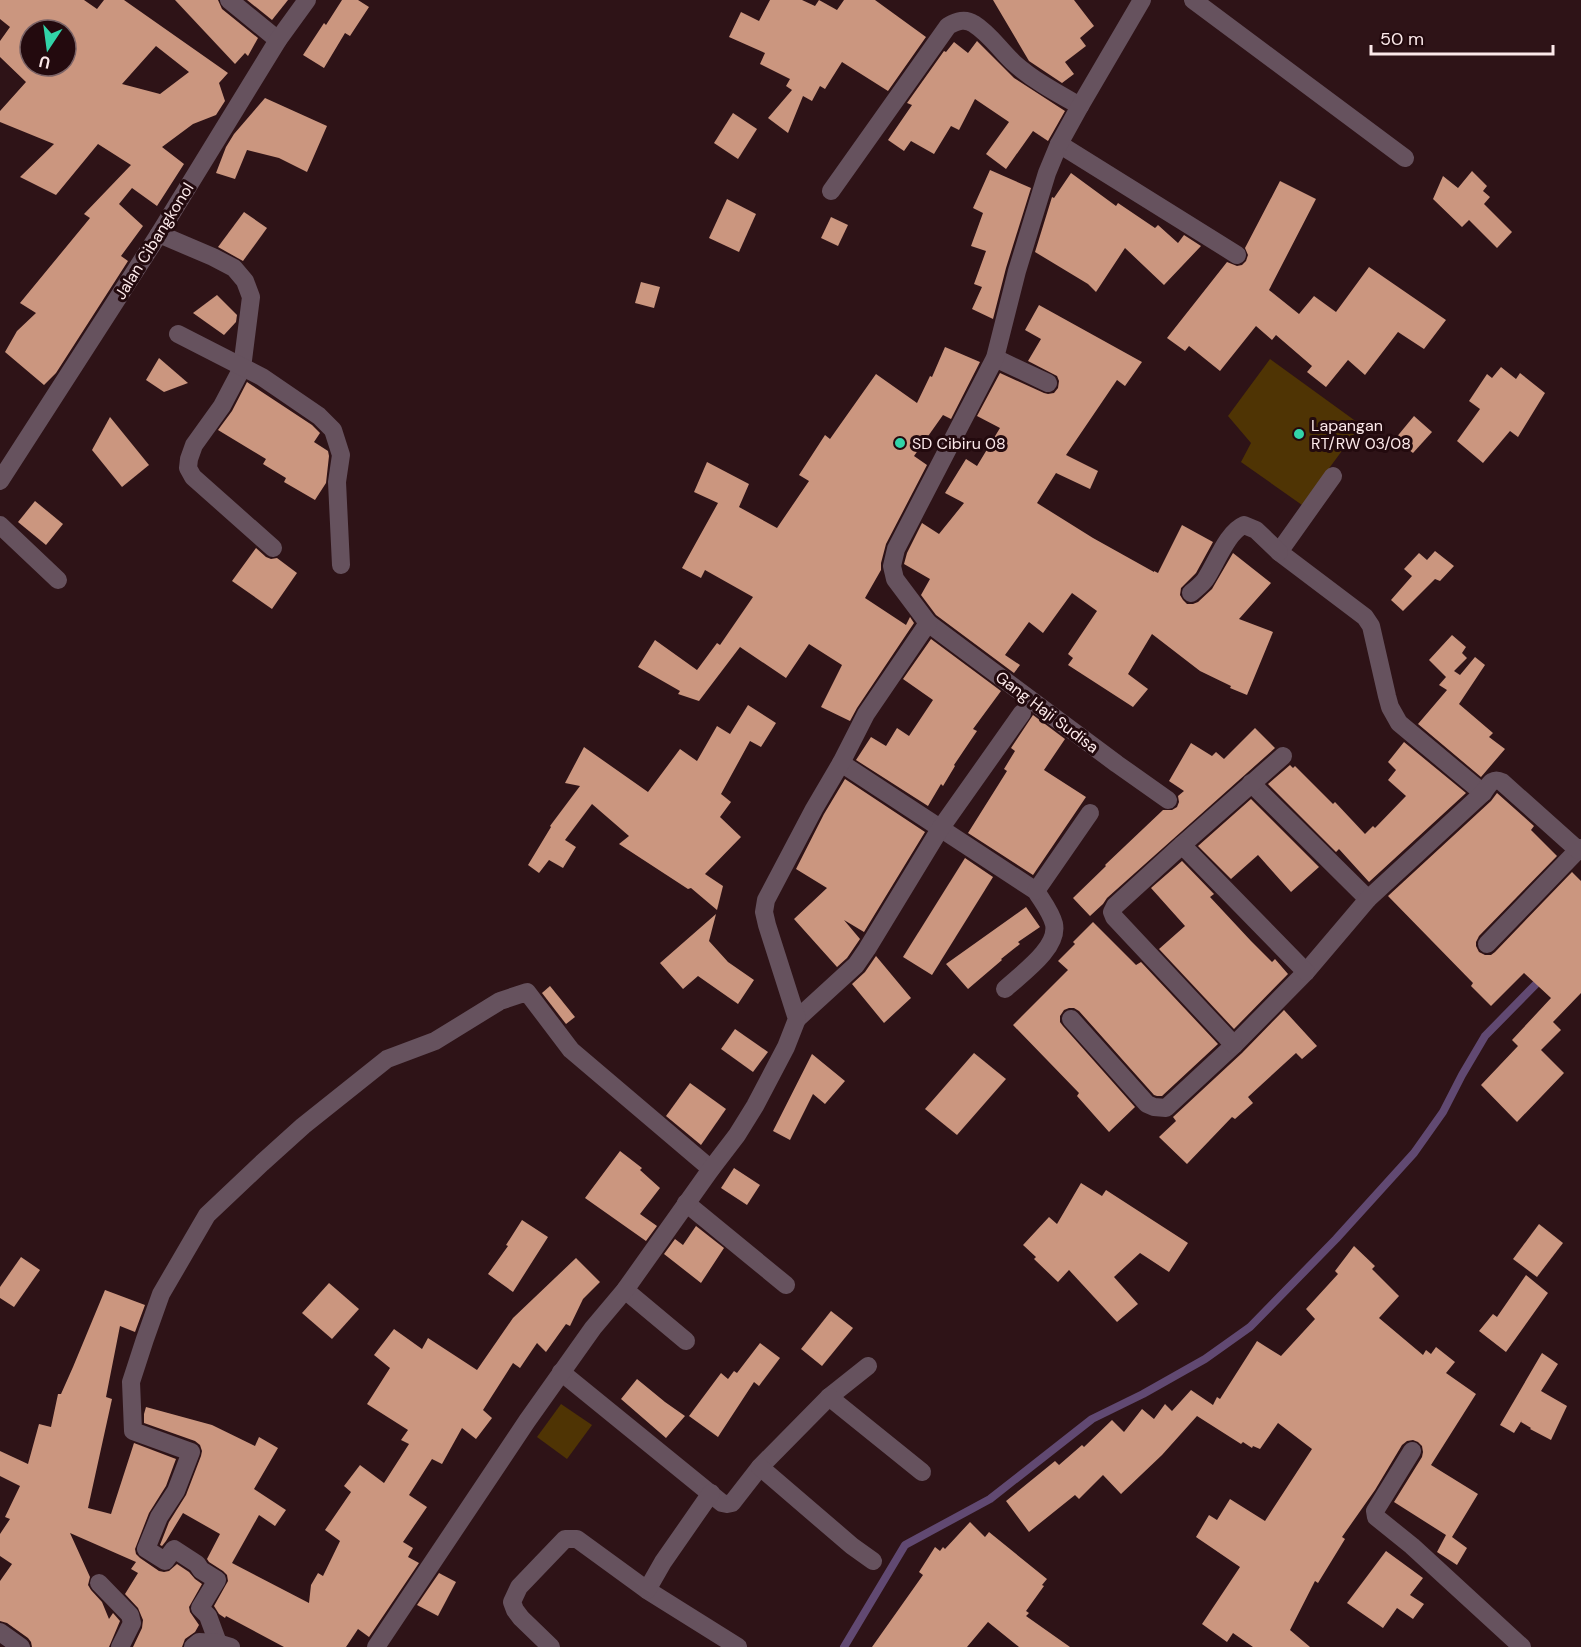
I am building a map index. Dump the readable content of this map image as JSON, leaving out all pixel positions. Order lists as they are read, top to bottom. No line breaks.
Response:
{"streets":{"street":["Jalan Cibangkonol","Gang Haji Sudisa"]},"places":["Lapangan RT/RW 03/08","SD Cibiru 08"],"scale_bar":"50 m","north":"bottom"}
